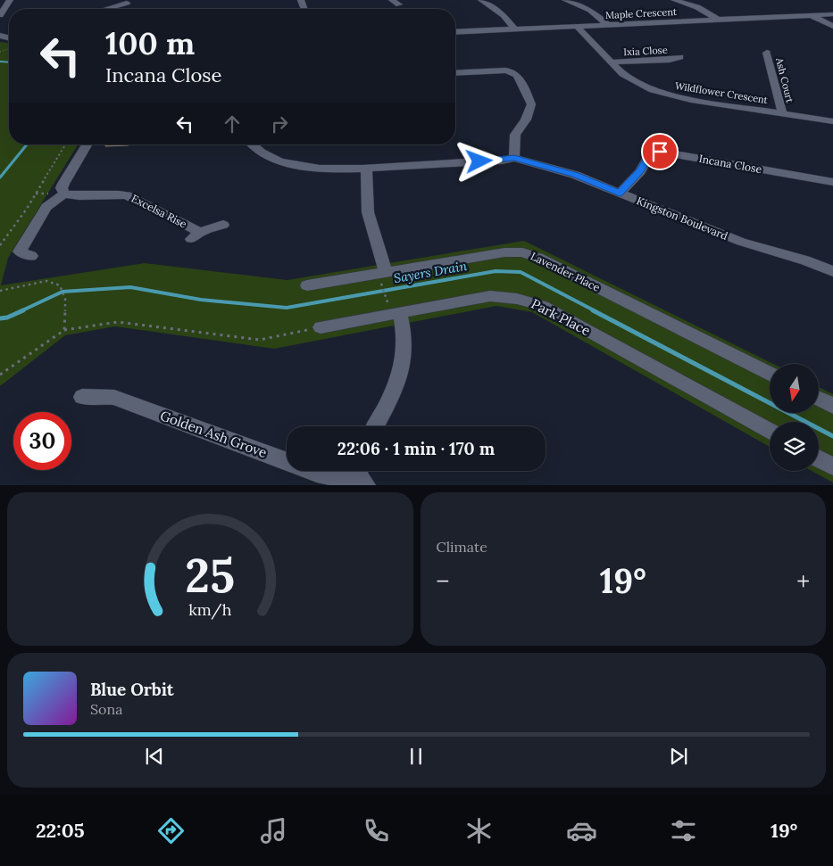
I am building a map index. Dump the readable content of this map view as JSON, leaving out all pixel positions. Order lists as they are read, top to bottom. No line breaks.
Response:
{"streets":{"street":["Maple Crescent","Ixia Close","Ash Court","Wildflower Crescent","Incana Close","Excelsa Rise","Kingston Boulevard","Lavender Place","Park Place","Golden Ash Grove"]},"crossings":[["Maple Crescent","Wildflower Crescent"],["Ixia Close","Wildflower Crescent"],["Ash Court","Wildflower Crescent"],["Incana Close","Kingston Boulevard"]],"water":["Sayers Drain"],"north":"bottom","page":{"turn":["100 m","Incana Close"],"limit":"30","trip":"22:06 · 1 min · 170 m","tile":"Climate","heat":["−","19°","+"],"song":["Blue Orbit","Sona"],"tabs":["22:05","19°"],"gauge":["25","km/h"]}}
